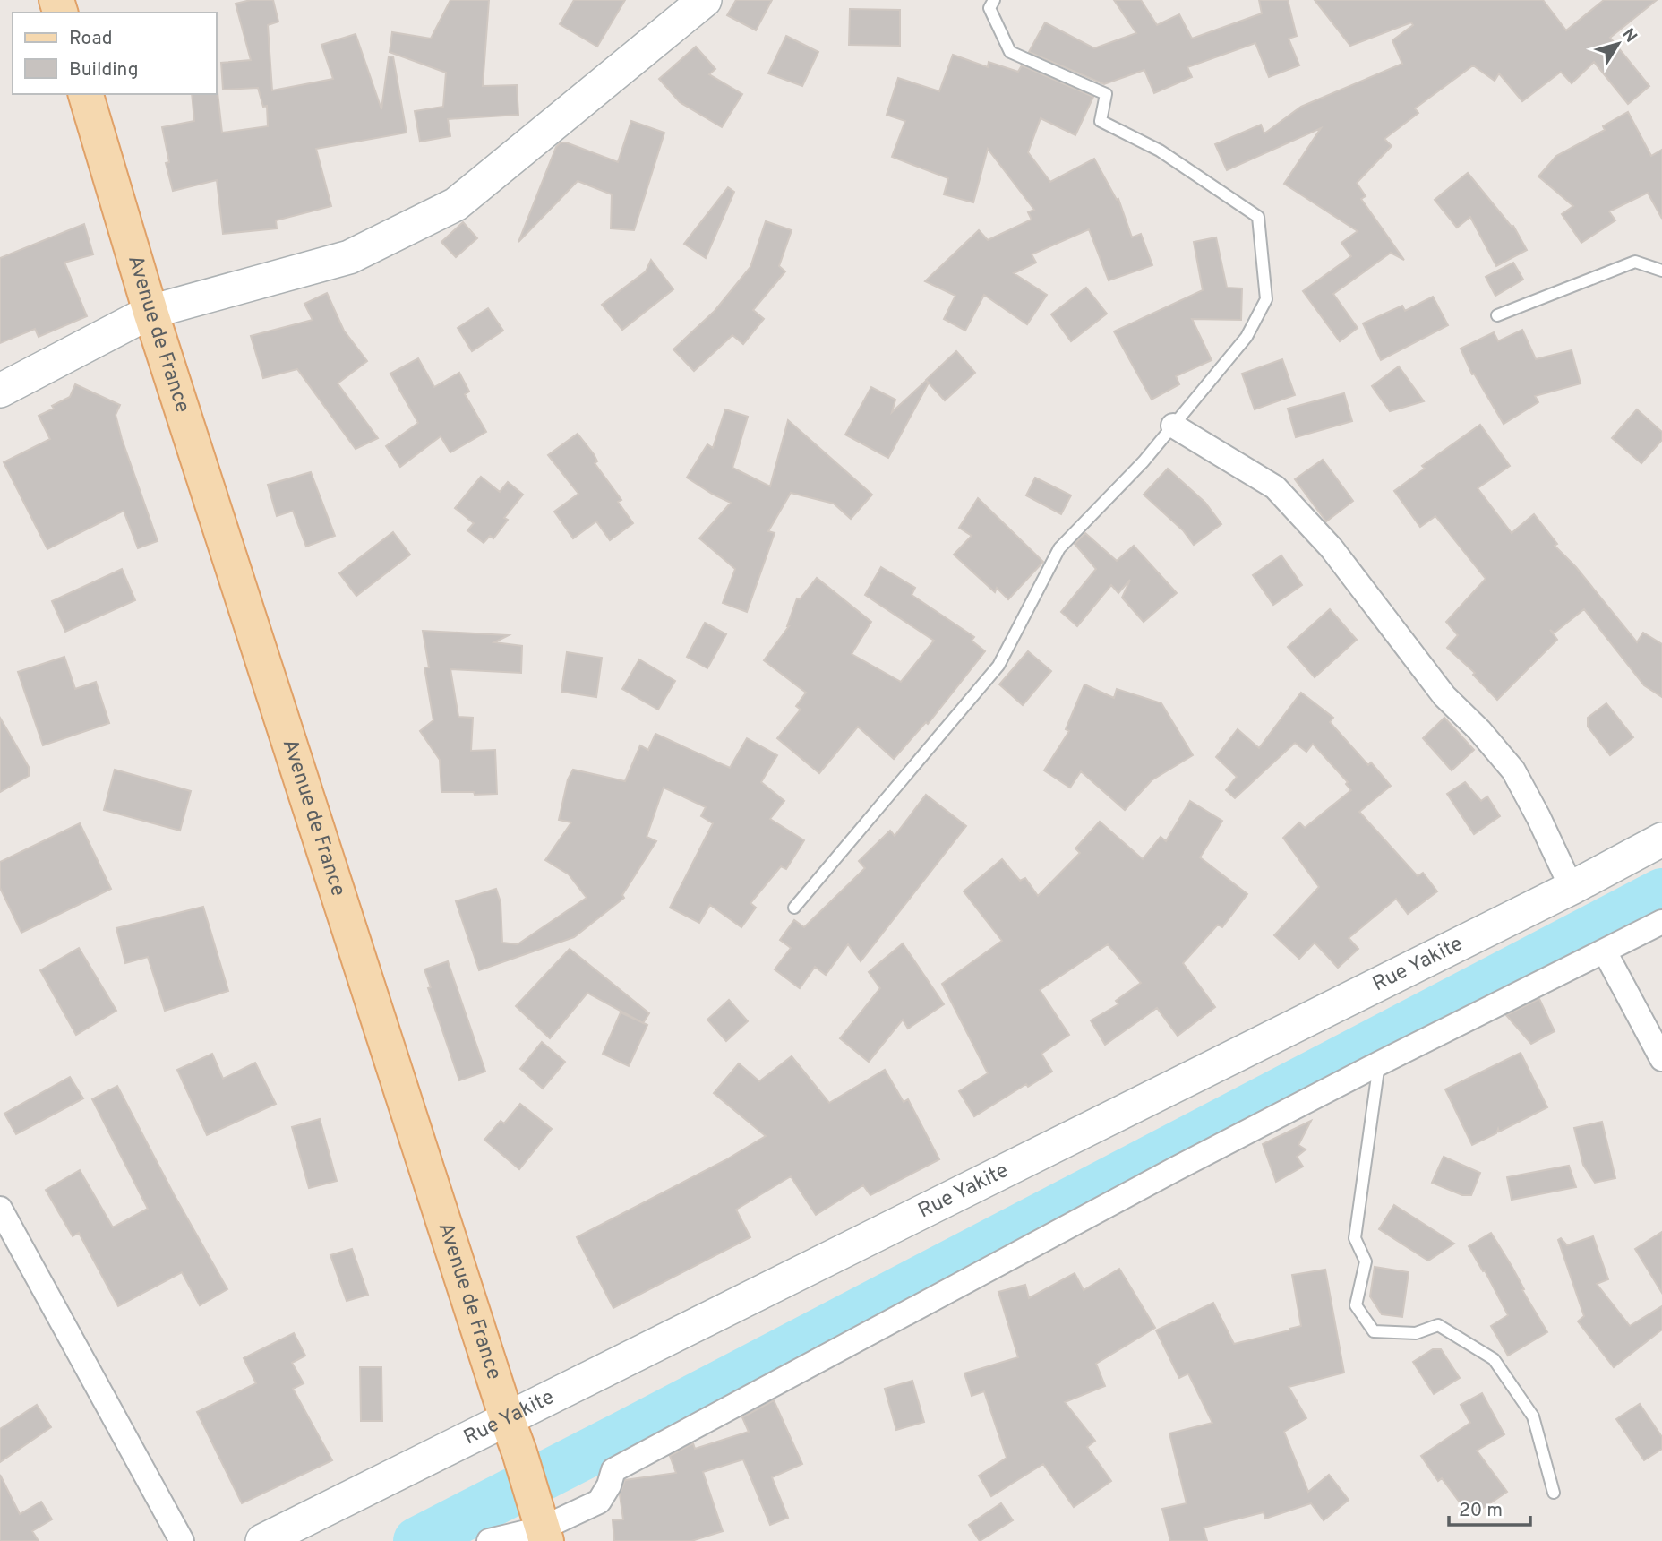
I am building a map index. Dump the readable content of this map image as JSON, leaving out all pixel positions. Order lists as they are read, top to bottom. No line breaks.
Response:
{"streets":{"main road":["Avenue de France","Rue Yakite"]},"crossings":[["Avenue de France","Rue Yakite"]],"legend":["Road","Building"],"scale_bar":"20 m","north":"top right"}
